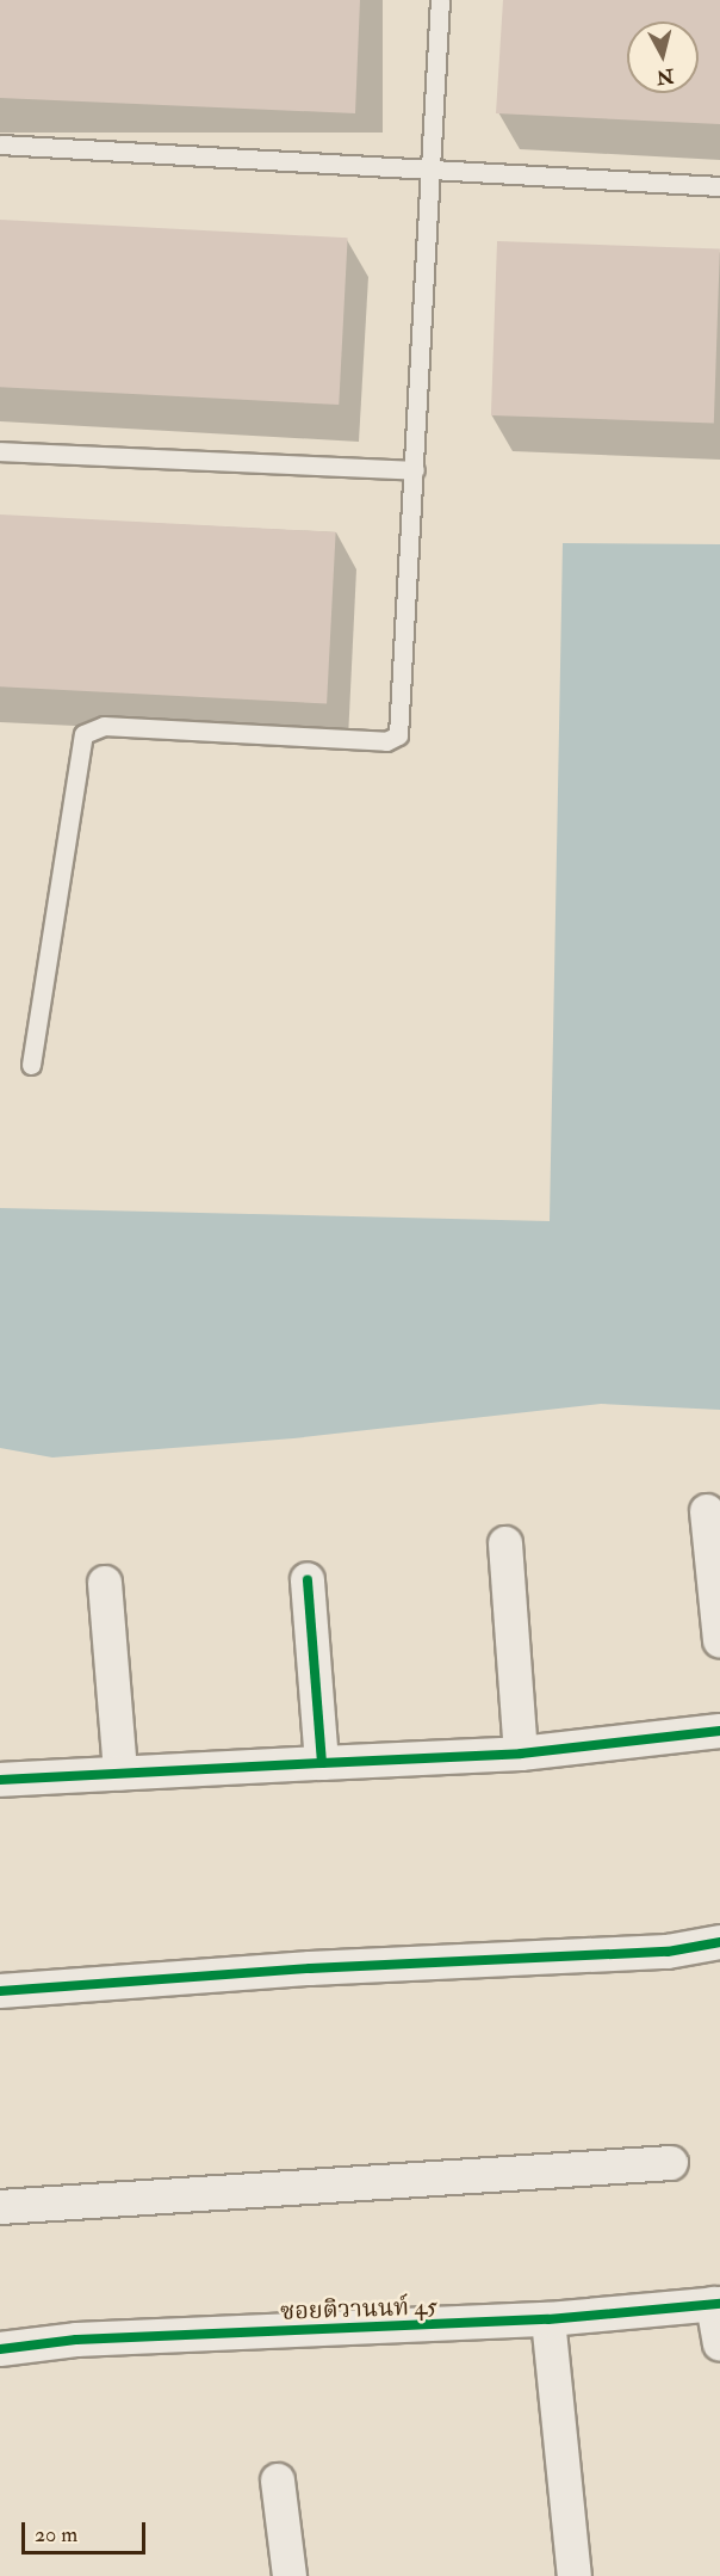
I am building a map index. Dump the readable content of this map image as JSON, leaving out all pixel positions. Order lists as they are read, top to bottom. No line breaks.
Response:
{"streets":{"street":["ซอยติวานนท์ 45"]},"scale_bar":"20 m","north":"bottom"}
